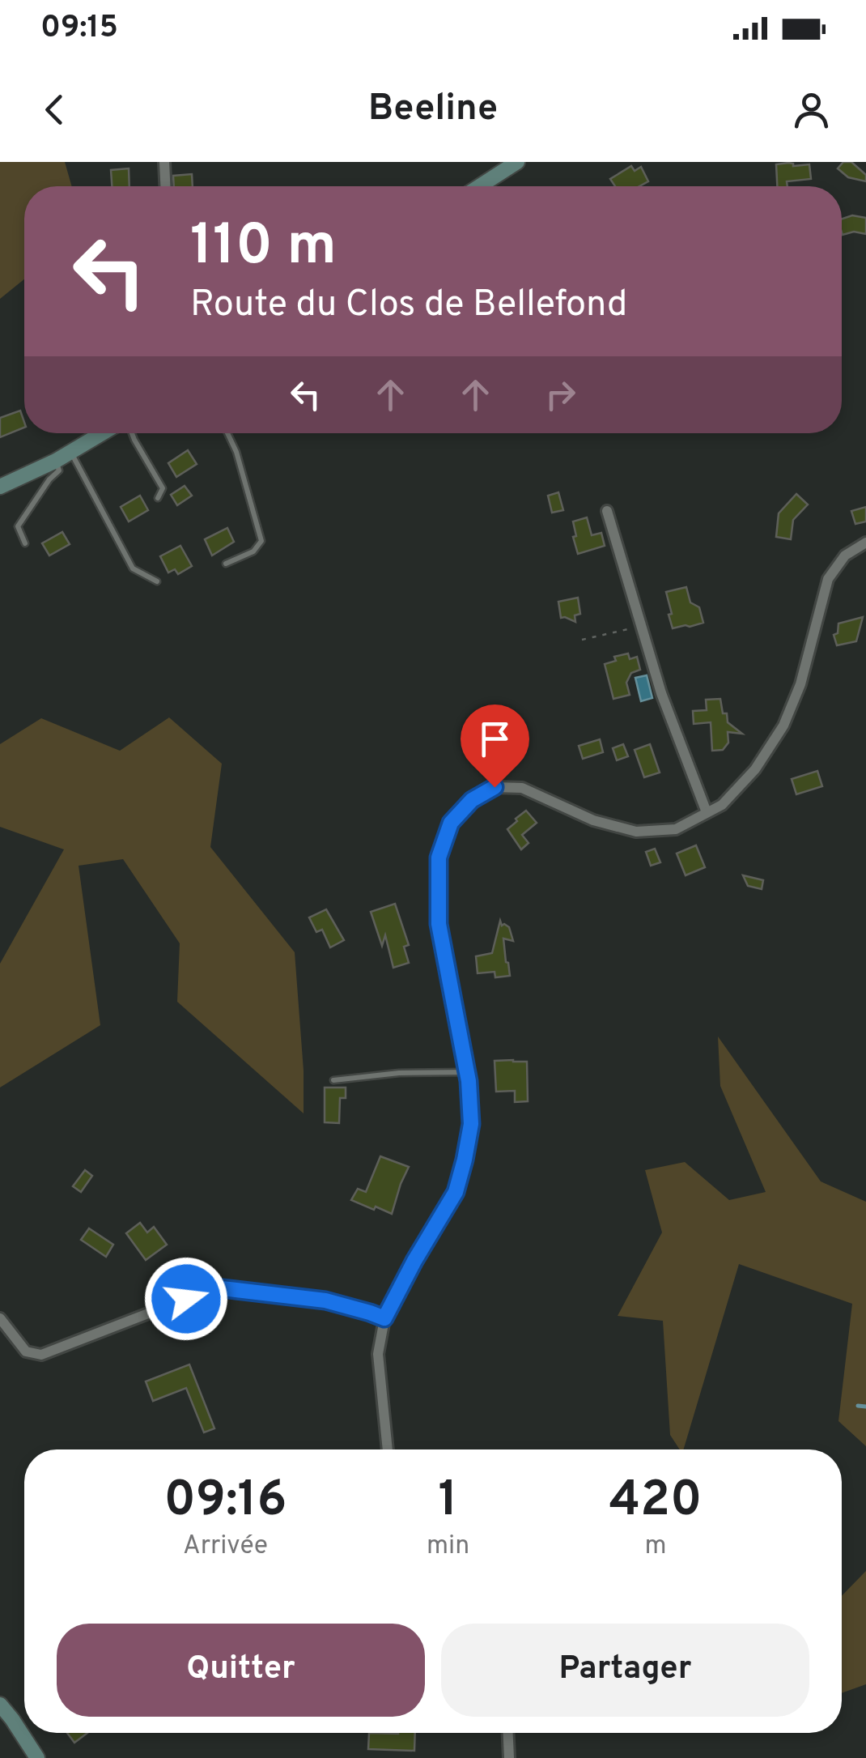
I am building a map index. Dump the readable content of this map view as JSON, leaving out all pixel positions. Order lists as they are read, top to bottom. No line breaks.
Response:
{"page":{"status":"09:15","header":"Beeline","turn":["110 m","Route du Clos de Bellefond"],"eta":["09:16","Arrivée","1","min","420","m"],"buttons":["Quitter","Partager"]}}
